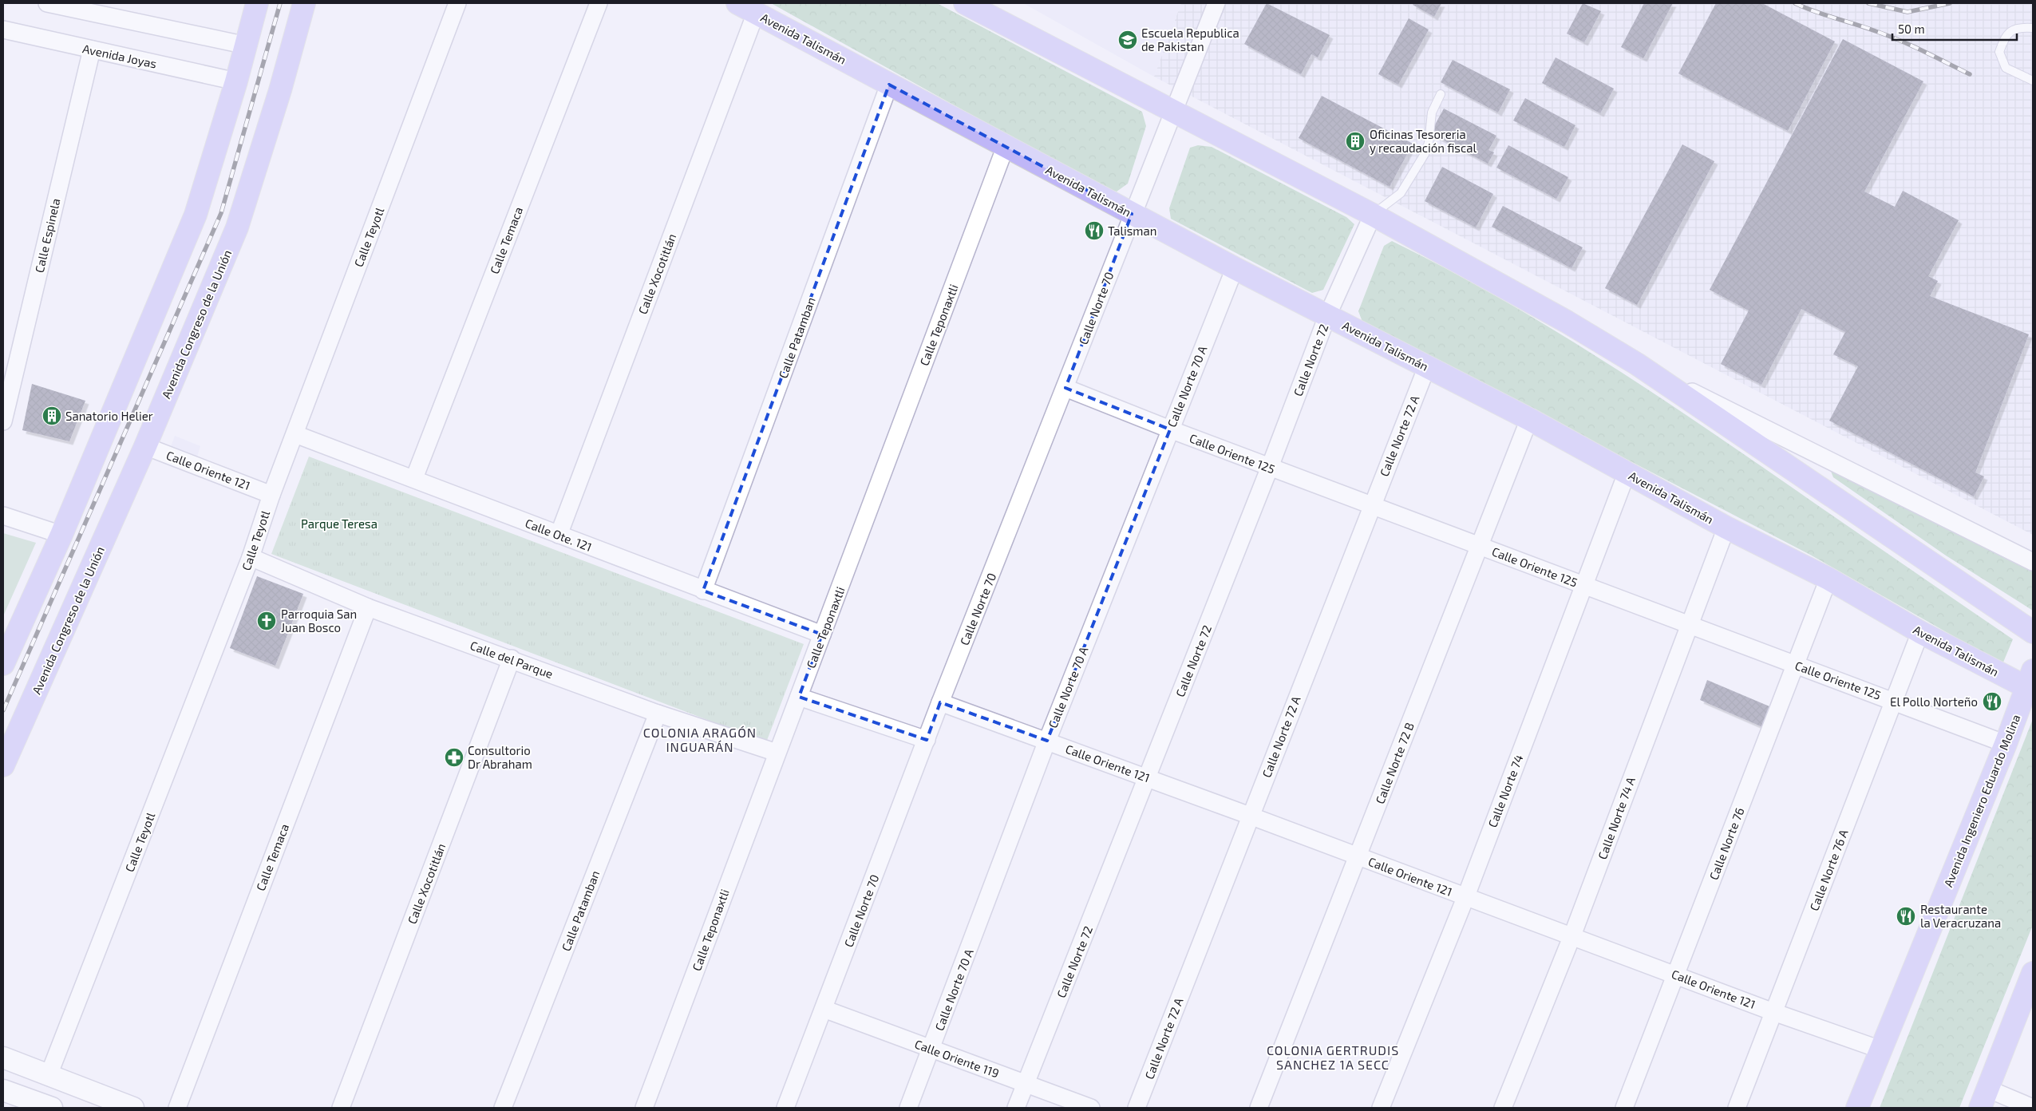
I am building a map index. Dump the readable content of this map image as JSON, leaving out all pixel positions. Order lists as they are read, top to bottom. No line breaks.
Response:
{"streets":{"main road":["Avenida Talismán","Avenida Congreso de la Unión","Avenida Ingeniero Eduardo Molina"],"street":["Avenida Joyas","Calle Espinela","Calle Teyotl","Calle Temaca","Calle Xocotitlán","Calle Norte 70","Calle Teponaxtli","Calle Patamban","Calle Norte 72","Calle Norte 70 A","Calle Norte 72 A","Calle Oriente 125","Calle Oriente 121","Calle Ote. 121","Calle del Parque","Calle Norte 72 B","Calle Norte 74","Calle Norte 74 A","Calle Norte 76","Calle Norte 76 A","Calle Oriente 119"]},"crossings":[["Avenida Talismán","Calle Xocotitlán"],["Avenida Talismán","Calle Norte 70"],["Avenida Talismán","Calle Teponaxtli"],["Avenida Talismán","Calle Patamban"],["Avenida Talismán","Calle Norte 72"],["Avenida Talismán","Calle Norte 70 A"],["Avenida Talismán","Calle Norte 72 A"],["Avenida Talismán","Calle Norte 72 B"],["Avenida Talismán","Calle Norte 74"],["Avenida Talismán","Avenida Ingeniero Eduardo Molina"],["Avenida Talismán","Calle Norte 74 A"],["Avenida Talismán","Calle Norte 76"],["Avenida Talismán","Calle Norte 76 A"],["Avenida Joyas","Calle Espinela"],["Calle Teyotl","Calle Oriente 121"],["Calle Teyotl","Calle Ote. 121"],["Calle Teyotl","Calle del Parque"],["Calle Temaca","Calle Ote. 121"],["Calle Temaca","Calle del Parque"],["Calle Xocotitlán","Calle Ote. 121"],["Calle Xocotitlán","Calle del Parque"],["Calle Norte 70","Calle Oriente 125"],["Calle Norte 70","Calle Oriente 121"],["Calle Norte 70","Calle Oriente 119"],["Avenida Congreso de la Unión","Calle Oriente 121"],["Calle Teponaxtli","Calle Ote. 121"],["Calle Teponaxtli","Calle del Parque"],["Calle Patamban","Calle Ote. 121"],["Calle Patamban","Calle del Parque"],["Calle Norte 72","Calle Oriente 125"],["Calle Norte 72","Calle Oriente 121"],["Calle Norte 72","Calle Oriente 119"],["Calle Norte 70 A","Calle Oriente 125"],["Calle Norte 70 A","Calle Oriente 121"],["Calle Norte 70 A","Calle Oriente 119"],["Calle Norte 72 A","Calle Oriente 125"],["Calle Norte 72 A","Calle Oriente 121"],["Calle Oriente 125","Calle Norte 72 B"],["Calle Oriente 125","Calle Norte 74"],["Calle Oriente 125","Avenida Ingeniero Eduardo Molina"],["Calle Oriente 125","Calle Norte 74 A"],["Calle Oriente 125","Calle Norte 76"],["Calle Oriente 125","Calle Norte 76 A"],["Calle Oriente 121","Calle Norte 72 B"],["Calle Oriente 121","Calle Norte 74"],["Calle Oriente 121","Avenida Ingeniero Eduardo Molina"],["Calle Oriente 121","Calle Norte 74 A"],["Calle Oriente 121","Calle Norte 76"],["Calle Oriente 121","Calle Norte 76 A"]],"districts":["COLONIA ARAGÓN INGUARÁN","COLONIA GERTRUDIS SANCHEZ 1A SECC"],"parks":["Parque Teresa"],"places":{"school or university":["Escuela Republica de Pakistan"],"building":["Oficinas Tesoreria y recaudación fiscal","Sanatorio Helier"],"restaurant":["Talisman","El Pollo Norteño","Restaurante la Veracruzana"],"church":["Parroquia San Juan Bosco"],"pharmacy":["Consultorio Dr Abraham"]},"scale_bar":"50 m"}
